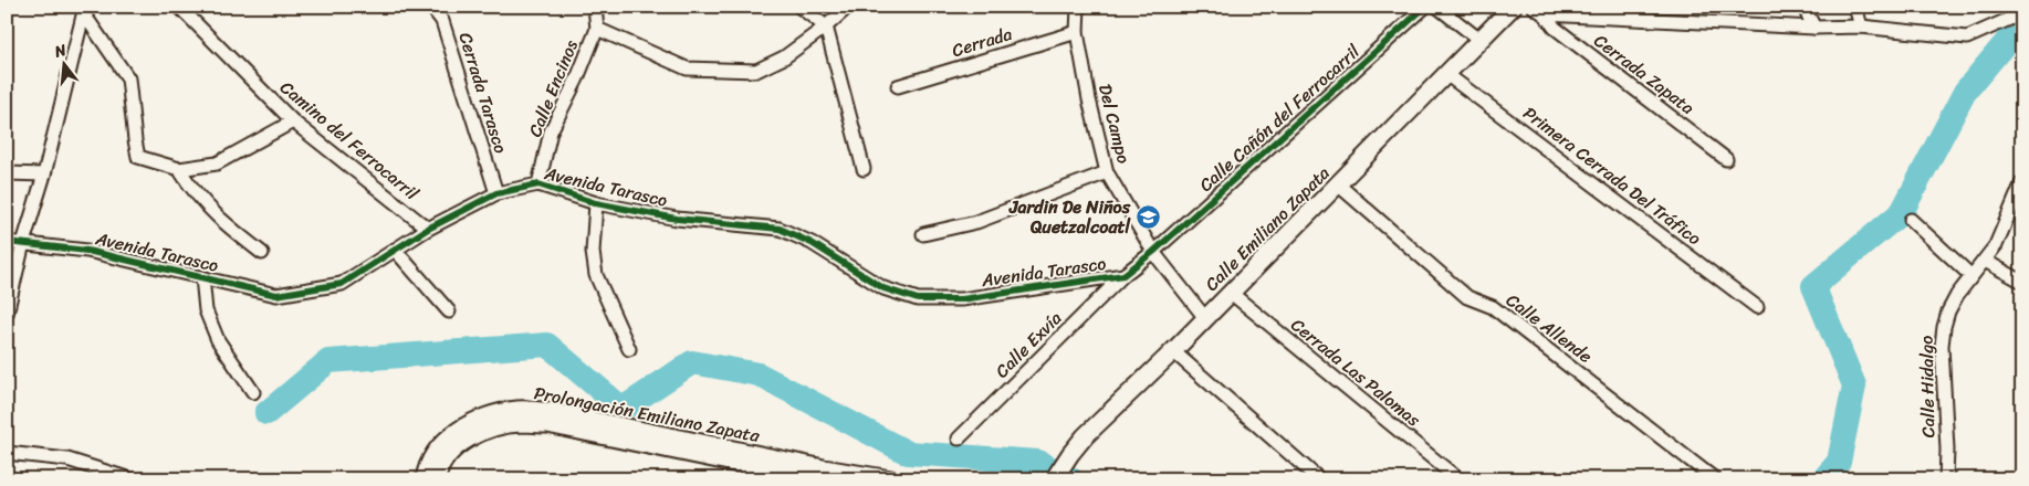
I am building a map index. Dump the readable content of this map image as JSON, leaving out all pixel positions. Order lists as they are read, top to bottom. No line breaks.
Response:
{"streets":{"main road":["Calle Emiliano Zapata","Prolongación Emiliano Zapata"],"street":["Cerrada","Cerrada Zapata","Calle Encinos","Cerrada Tarasco","Calle Cañón del Ferrocarril","Del Campo","Camino del Ferrocarril","Primera Cerrada Del Tráfico","Avenida Tarasco","Calle Allende","Calle Exvía","Cerrada Las Palomas","Calle Hidalgo"]},"crossings":[["Cerrada","Del Campo"],["Calle Encinos","Avenida Tarasco"],["Cerrada Tarasco","Avenida Tarasco"],["Calle Cañón del Ferrocarril","Del Campo"],["Calle Cañón del Ferrocarril","Avenida Tarasco"],["Del Campo","Avenida Tarasco"],["Del Campo","Calle Emiliano Zapata"],["Camino del Ferrocarril","Avenida Tarasco"],["Primera Cerrada Del Tráfico","Calle Emiliano Zapata"],["Avenida Tarasco","Calle Exvía"],["Calle Emiliano Zapata","Calle Allende"],["Calle Emiliano Zapata","Cerrada Las Palomas"]],"places":{"school or university":["Jardin De Niños Quetzalcoatl"]},"north":"top"}
